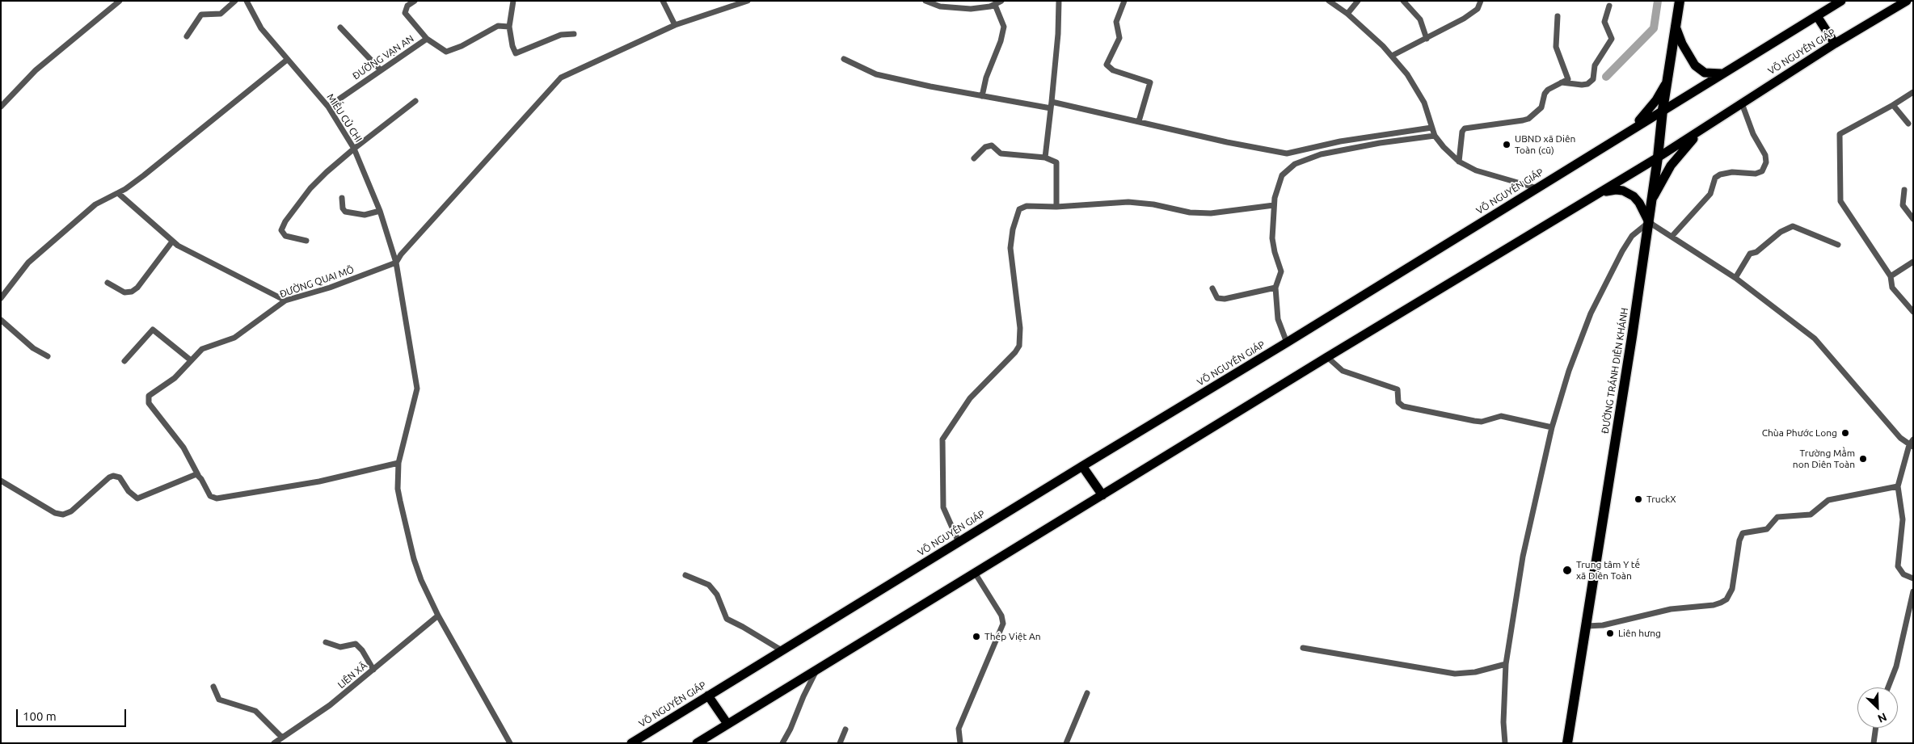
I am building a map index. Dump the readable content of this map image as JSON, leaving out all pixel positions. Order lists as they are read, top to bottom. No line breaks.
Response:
{"streets":{"highway":["ĐƯỜNG TRÁNH DIÊN KHÁNH"],"main road":["VÕ NGUYÊN GIÁP"],"street":["ĐƯỜNG VẠN AN","MIẾU CỦ CHI","ĐƯỜNG QUAI MÕ","LIÊN XÃ"]},"crossings":[["VÕ NGUYÊN GIÁP","ĐƯỜNG TRÁNH DIÊN KHÁNH"],["ĐƯỜNG VẠN AN","MIẾU CỦ CHI"],["MIẾU CỦ CHI","ĐƯỜNG QUAI MÕ"],["MIẾU CỦ CHI","LIÊN XÃ"]],"places":["UBND xã Diên Toàn (cũ)","Chùa Phước Long","Trường Mầm non Diên Toàn","TruckX","Trung tâm Y tế xã DIên Toàn","Liên hưng","Thép Việt An"],"scale_bar":"100 m","north":"bottom right"}
